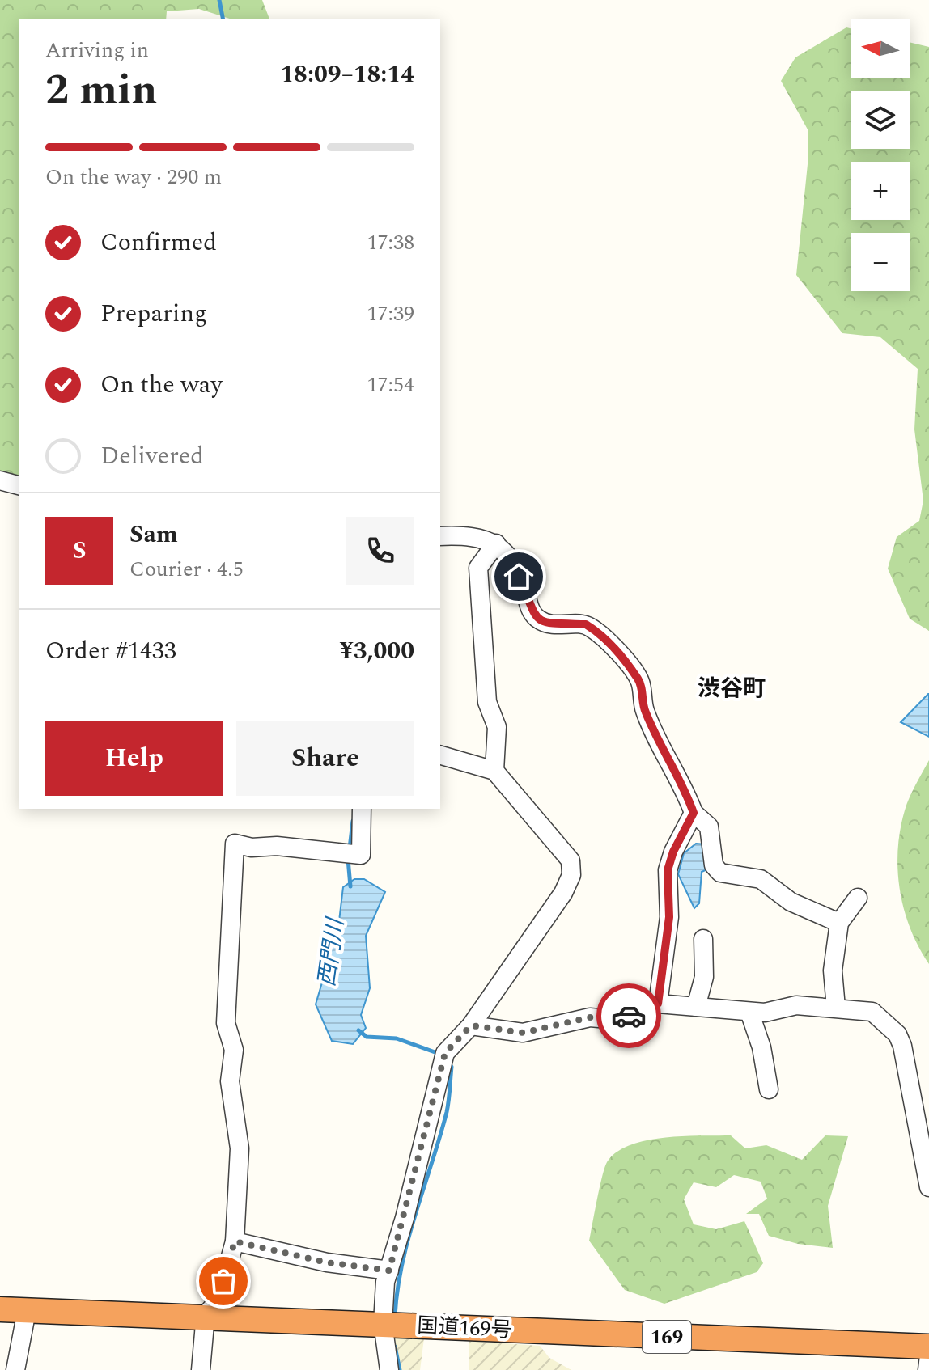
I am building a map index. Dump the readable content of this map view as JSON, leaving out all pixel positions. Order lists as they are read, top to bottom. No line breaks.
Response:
{"streets":{"highway":["国道169号","169"]},"districts":["渋谷町"],"water":["西門川"],"north":"left","page":{"map_buttons":["+","−"],"heading":["2 min","Arriving in","18:09–18:14"],"panel":["Sam","Courier · 4.5","Order #1433","¥3,000"],"bar":"On the way · 290 m","list":[["Confirmed","17:38"],["Preparing","17:39"],["On the way","17:54"],"Delivered"],"round":"S","buttons":["Help","Share"]}}
